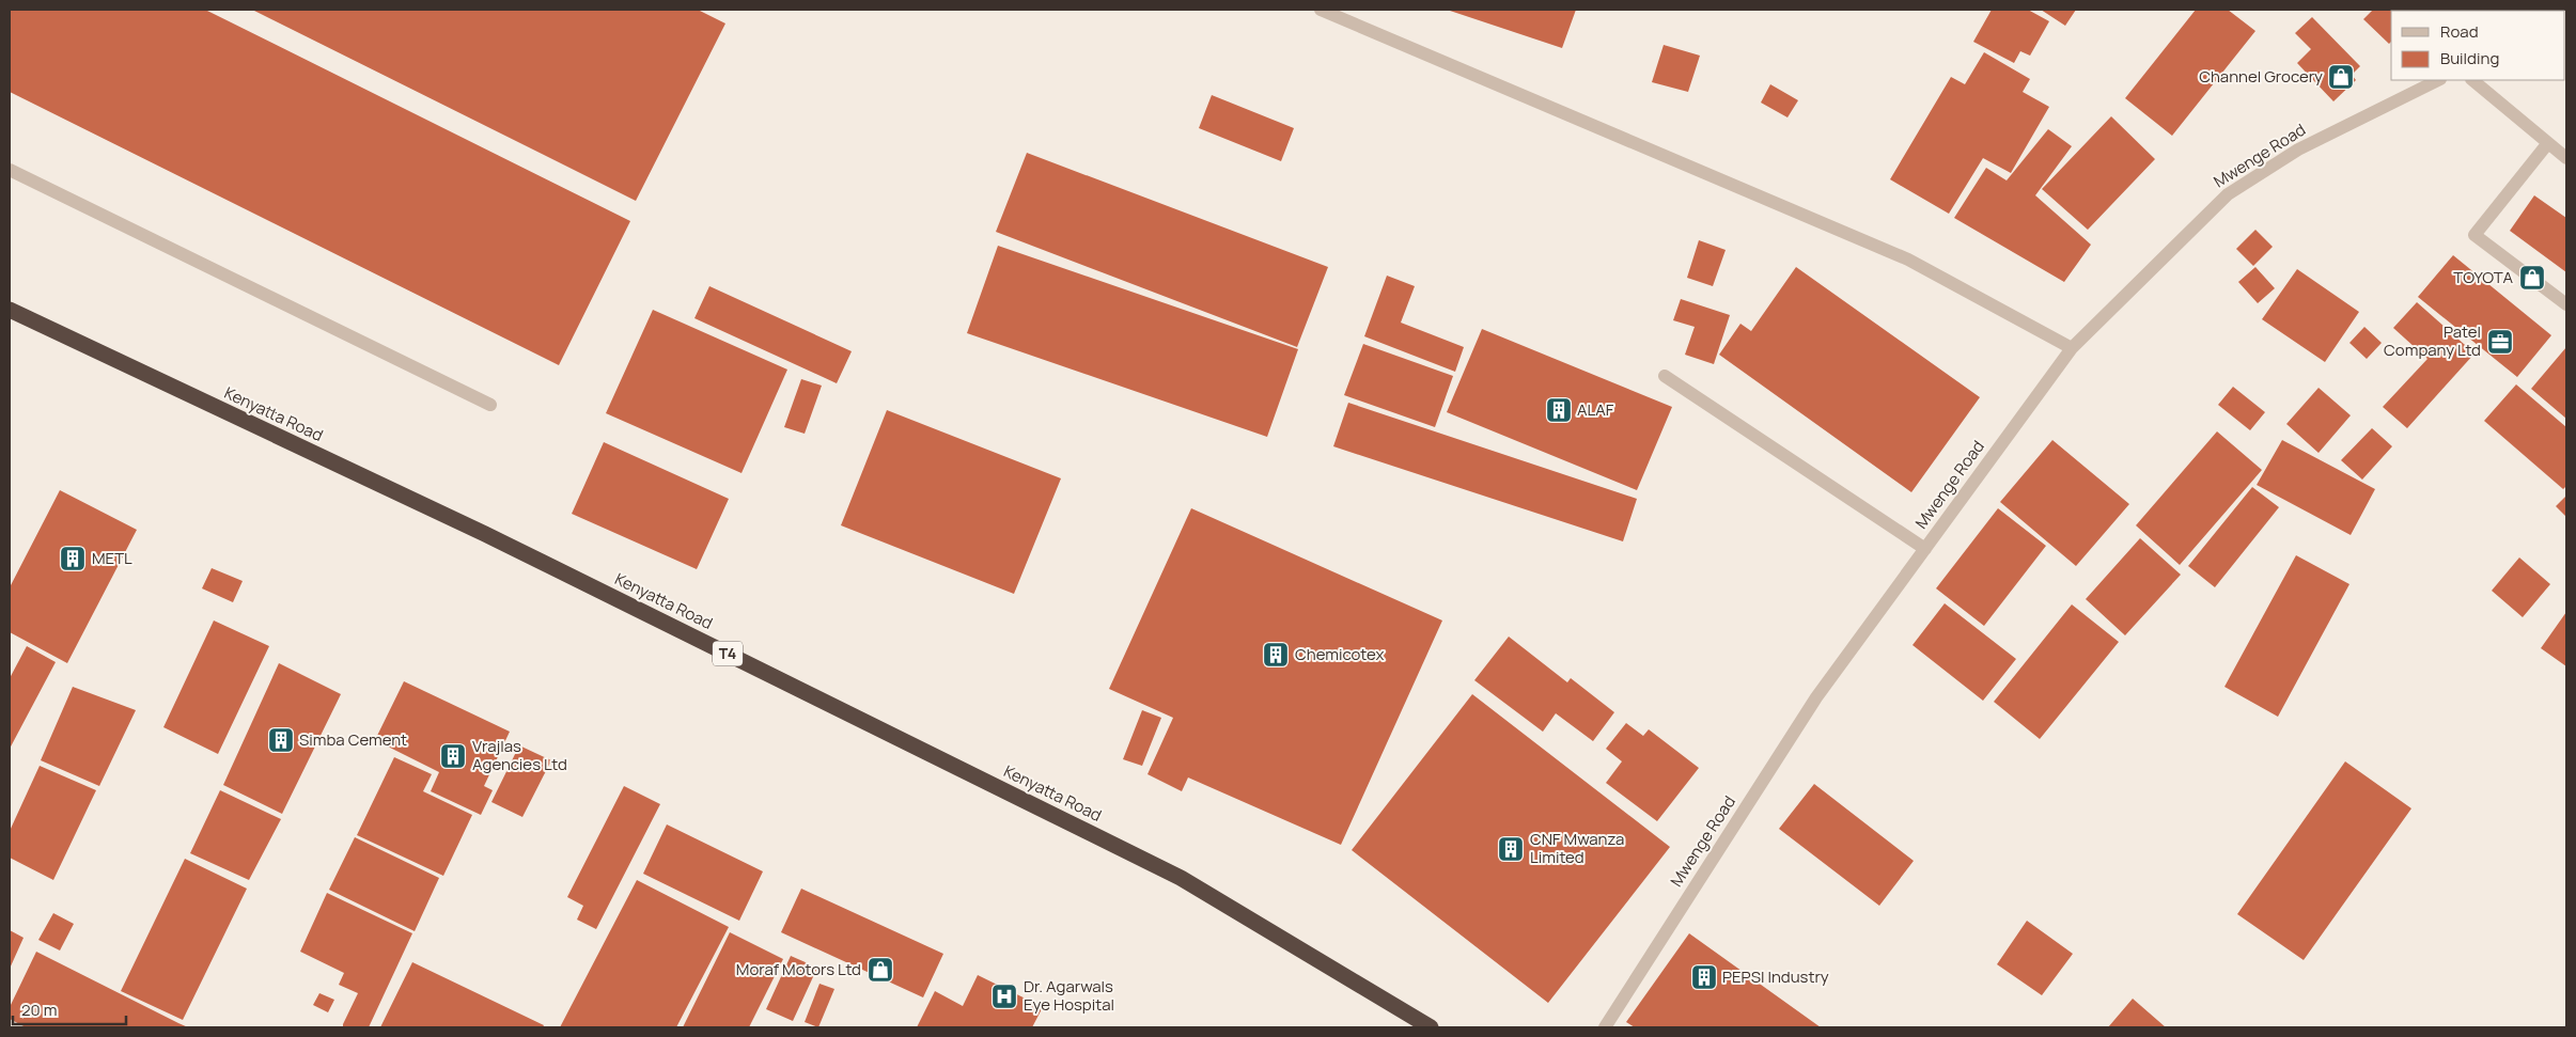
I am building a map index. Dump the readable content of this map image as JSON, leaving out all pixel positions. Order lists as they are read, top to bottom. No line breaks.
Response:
{"streets":{"highway":["Kenyatta Road","T4"],"street":["Mwenge Road"]},"places":{"shop":["Channel Grocery","TOYOTA","Moraf Motors Ltd"],"office":["Patel Company Ltd"],"building":["ALAF","METL","Chemicotex","Simba Cement","Vrajlas Agencies Ltd","CNF Mwanza Limited","PEPSI Industry"],"hospital":["Dr. Agarwals Eye Hospital"]},"legend":["Road","Building"],"scale_bar":"20 m"}
